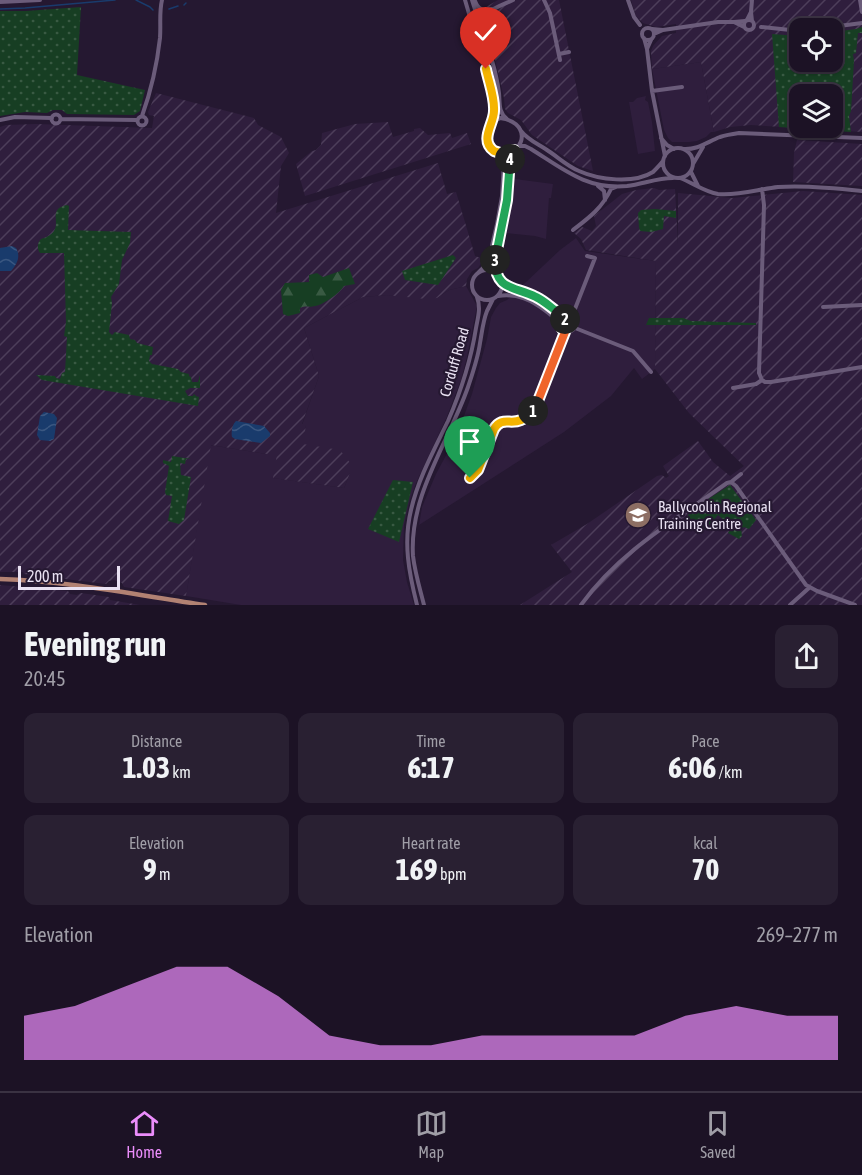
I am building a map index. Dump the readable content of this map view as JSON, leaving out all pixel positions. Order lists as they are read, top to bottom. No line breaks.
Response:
{"streets":{"street":["Corduff Road"]},"places":{"school or university":["Ballycoolin Regional Training Centre"]},"scale_bar":"200 m","page":{"pins":["4","3","2","1"],"scale":"200 m","heading":["Evening run","20:45"],"stats":[["Distance","1.03 km"],["Time","6:17"],["Pace","6:06 /km"],["Elevation","9 m"],["Heart rate","169 bpm"],["kcal","70"]],"chart":["Elevation","269–277 m"],"tabs":["Home","Map","Saved"]}}
